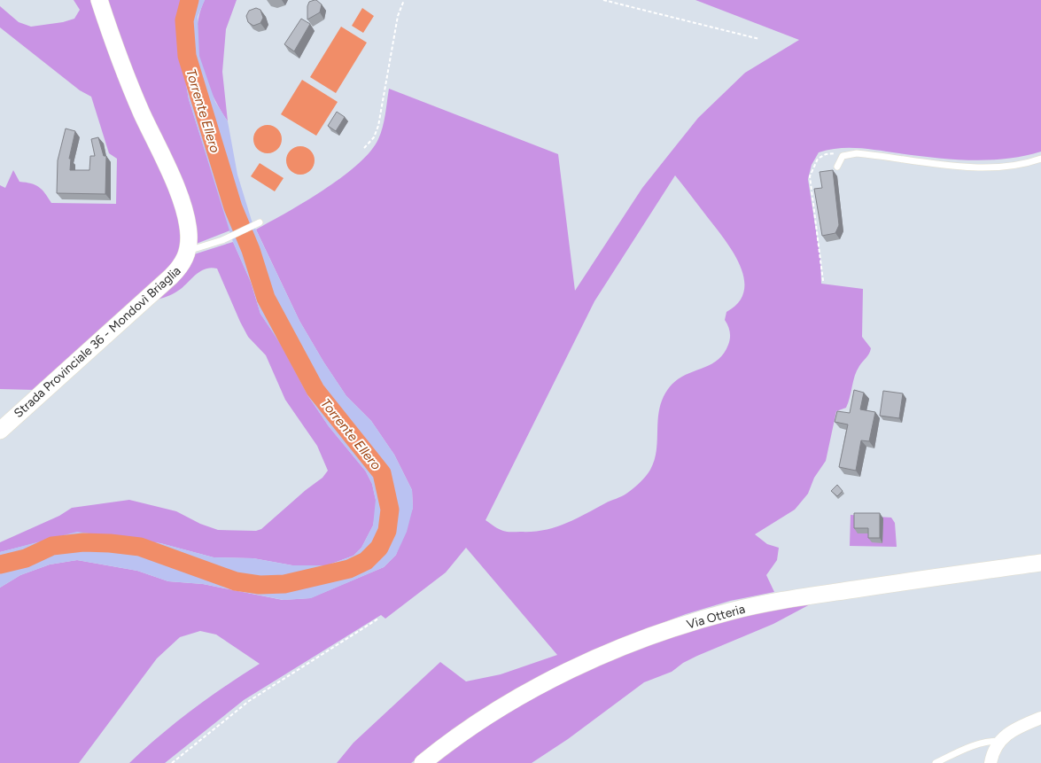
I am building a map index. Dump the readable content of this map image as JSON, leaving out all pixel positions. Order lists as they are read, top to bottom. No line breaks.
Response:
{"streets":{"main road":["Strada Provinciale 36 - Mondovì Briaglia","Via Otteria"]},"water":["Torrente Ellero"]}
